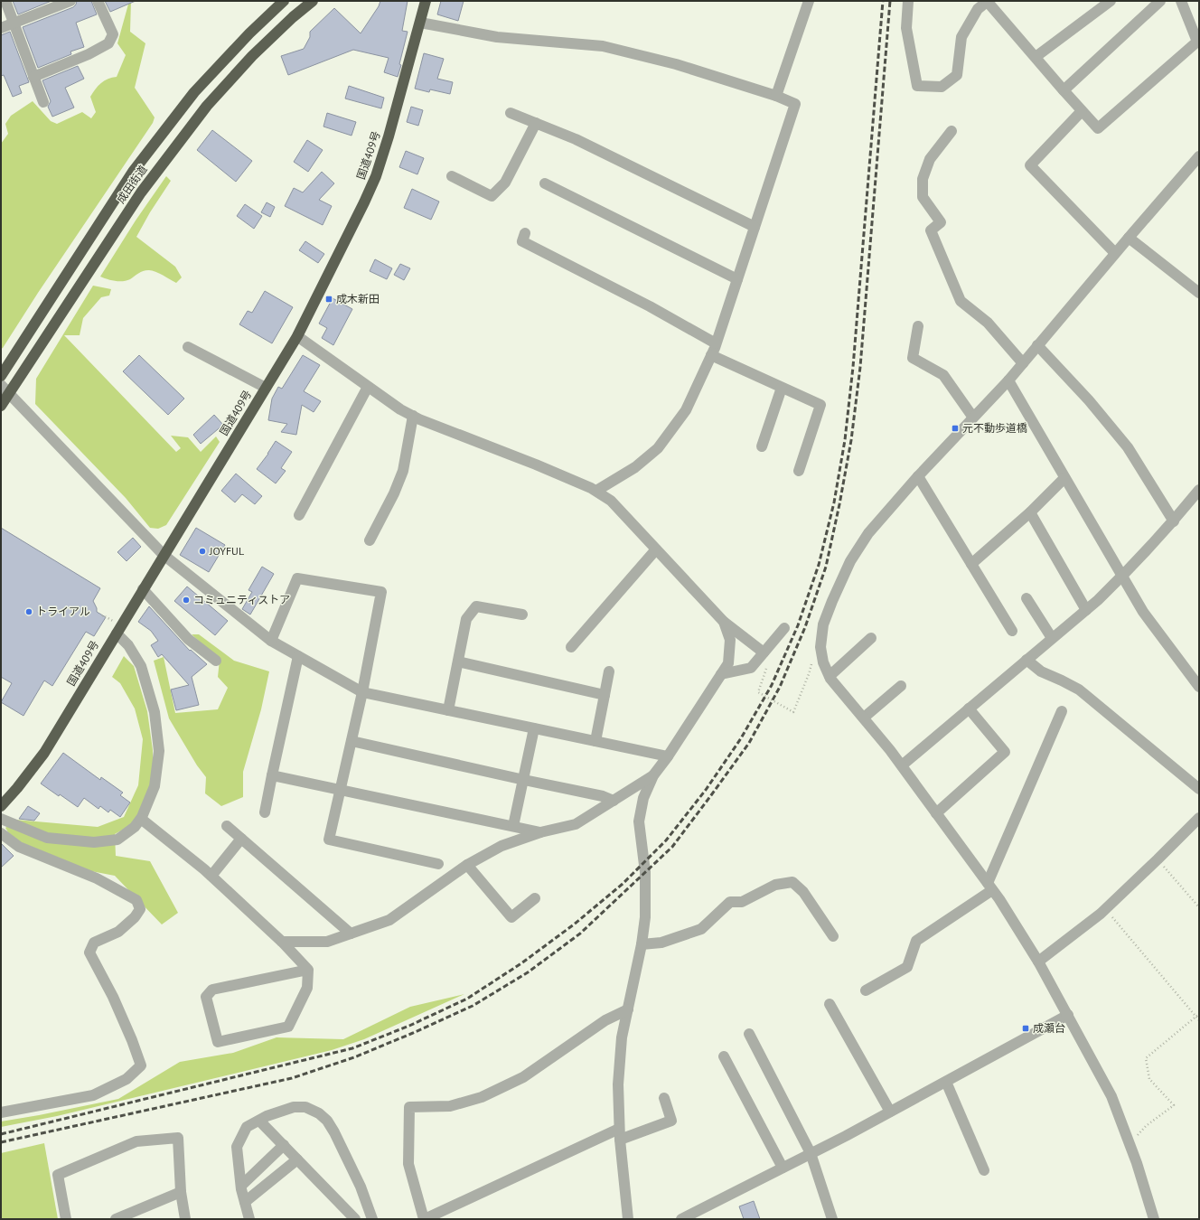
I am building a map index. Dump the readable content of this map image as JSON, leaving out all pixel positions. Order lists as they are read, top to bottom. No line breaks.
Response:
{"streets":{"highway":["国道409号","成田街道"]},"places":{"transit":["成木新田","元不動歩道橋","成瀬台"],"other":["JOYFUL","コミュニティストア","トライアル"]}}
